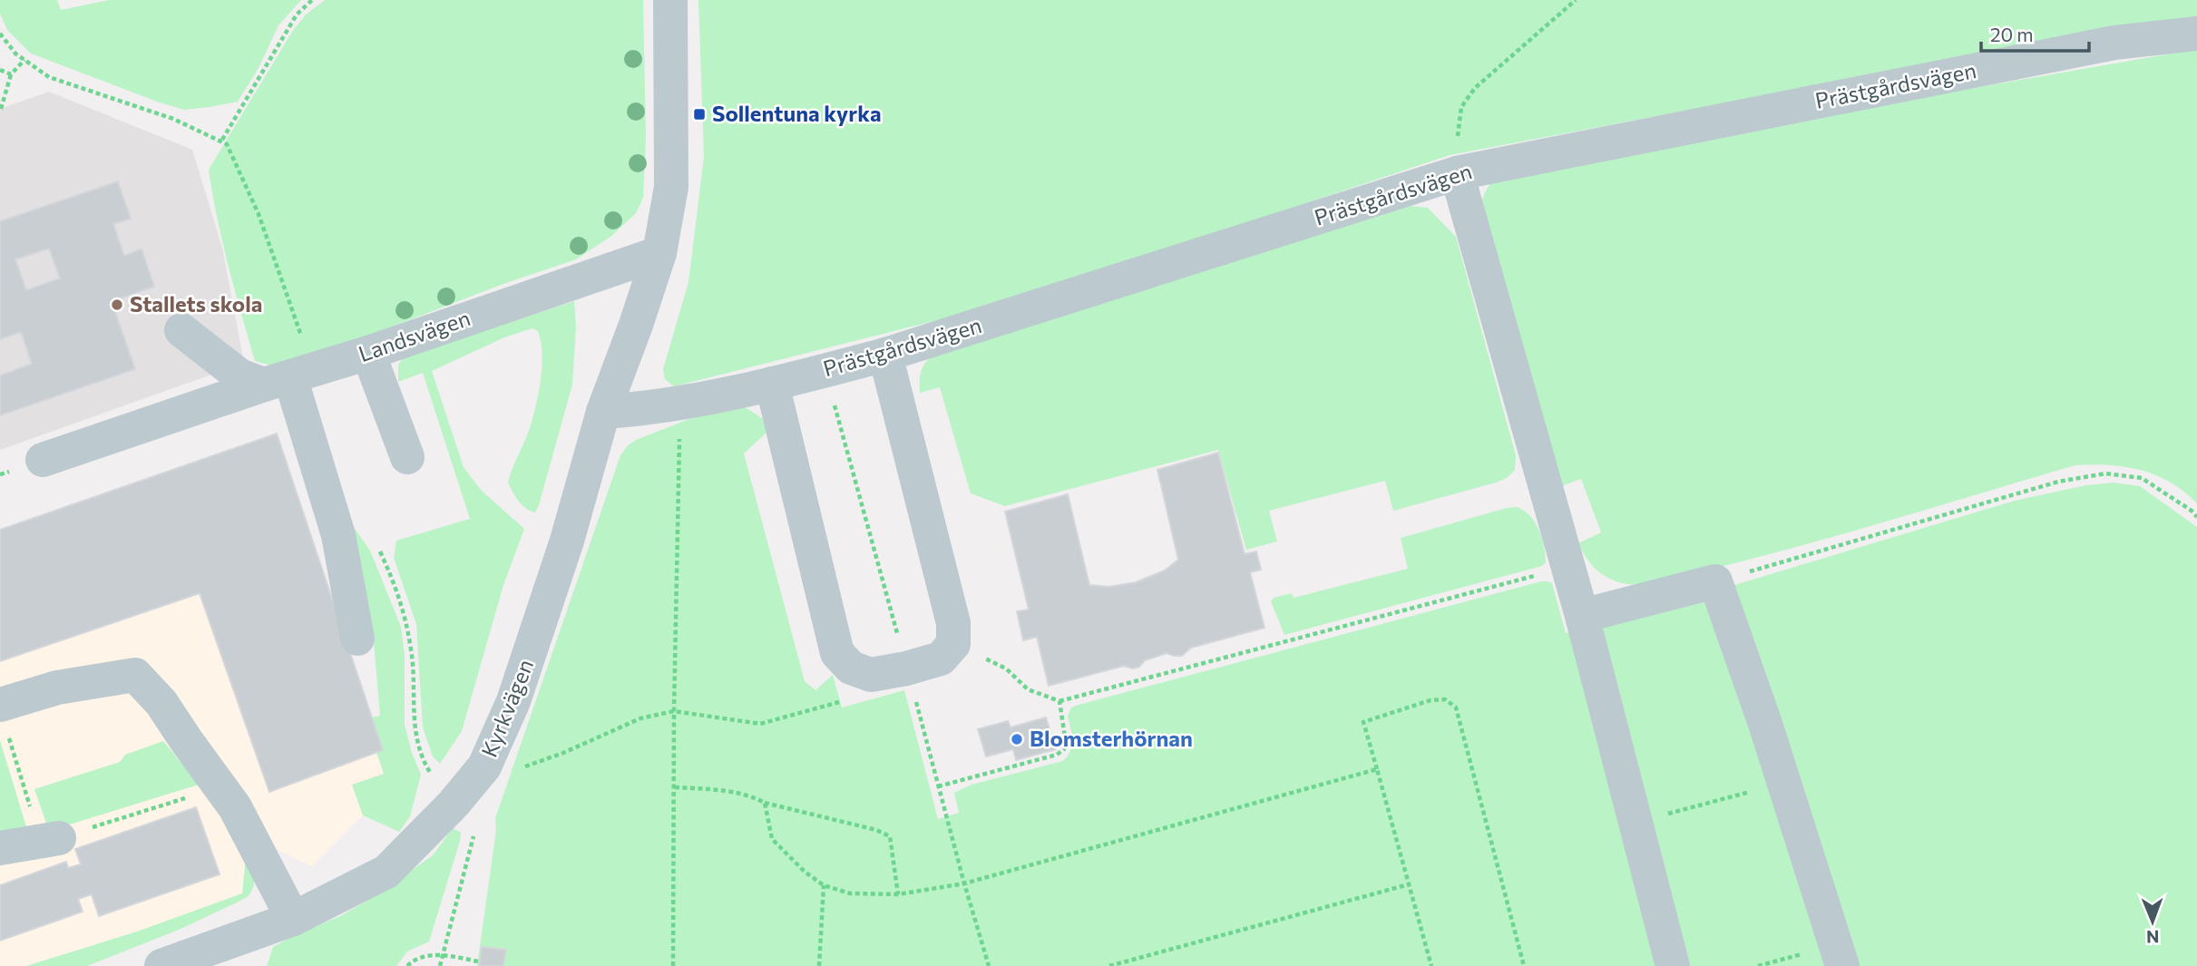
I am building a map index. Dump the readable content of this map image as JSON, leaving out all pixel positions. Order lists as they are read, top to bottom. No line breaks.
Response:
{"streets":{"street":["Prästgårdsvägen","Landsvägen","Kyrkvägen"]},"crossings":[["Prästgårdsvägen","Kyrkvägen"]],"places":{"transit":["Sollentuna kyrka"],"other":["Stallets skola","Blomsterhörnan"]},"scale_bar":"20 m","north":"bottom"}
